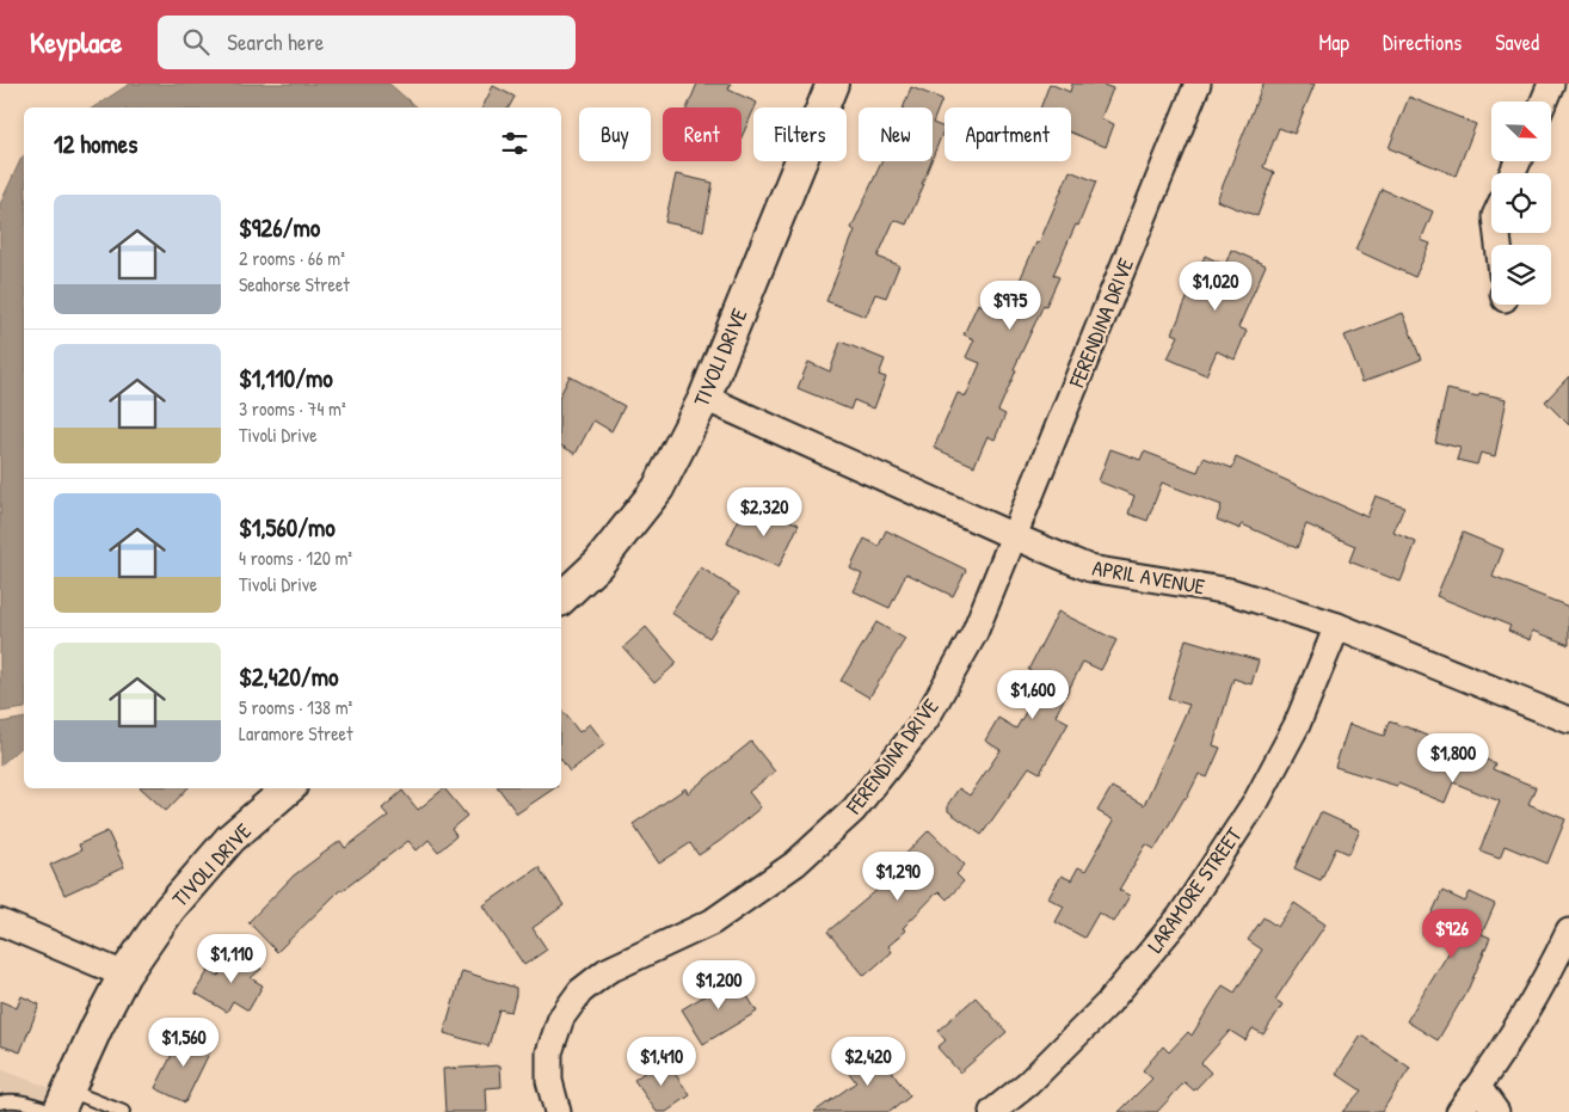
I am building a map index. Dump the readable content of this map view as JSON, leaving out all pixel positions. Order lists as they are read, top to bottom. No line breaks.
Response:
{"streets":{"street":["FERENDINA DRIVE","TIVOLI DRIVE","APRIL AVENUE","LARAMORE STREET"]},"crossings":[["FERENDINA DRIVE","APRIL AVENUE"],["TIVOLI DRIVE","APRIL AVENUE"],["APRIL AVENUE","LARAMORE STREET"]],"north":"bottom right","page":{"header":"Keyplace","search":"Search here","nav":["Map","Directions","Saved"],"chip":["Buy","Rent","Filters","New","Apartment"],"heading":"12 homes","list":[{"name":"$926/mo","note":"2 rooms · 66 m² · Seahorse Street"},{"name":"$1,110/mo","note":"3 rooms · 74 m² · Tivoli Drive"},{"name":"$1,560/mo","note":"4 rooms · 120 m² · Tivoli Drive"},{"name":"$2,420/mo","note":"5 rooms · 138 m² · Laramore Street"}],"price":["$1,020","$975","$2,320","$1,600","$1,800","$1,290","$926","$1,110","$1,200","$1,560","$1,410","$2,420"]}}
